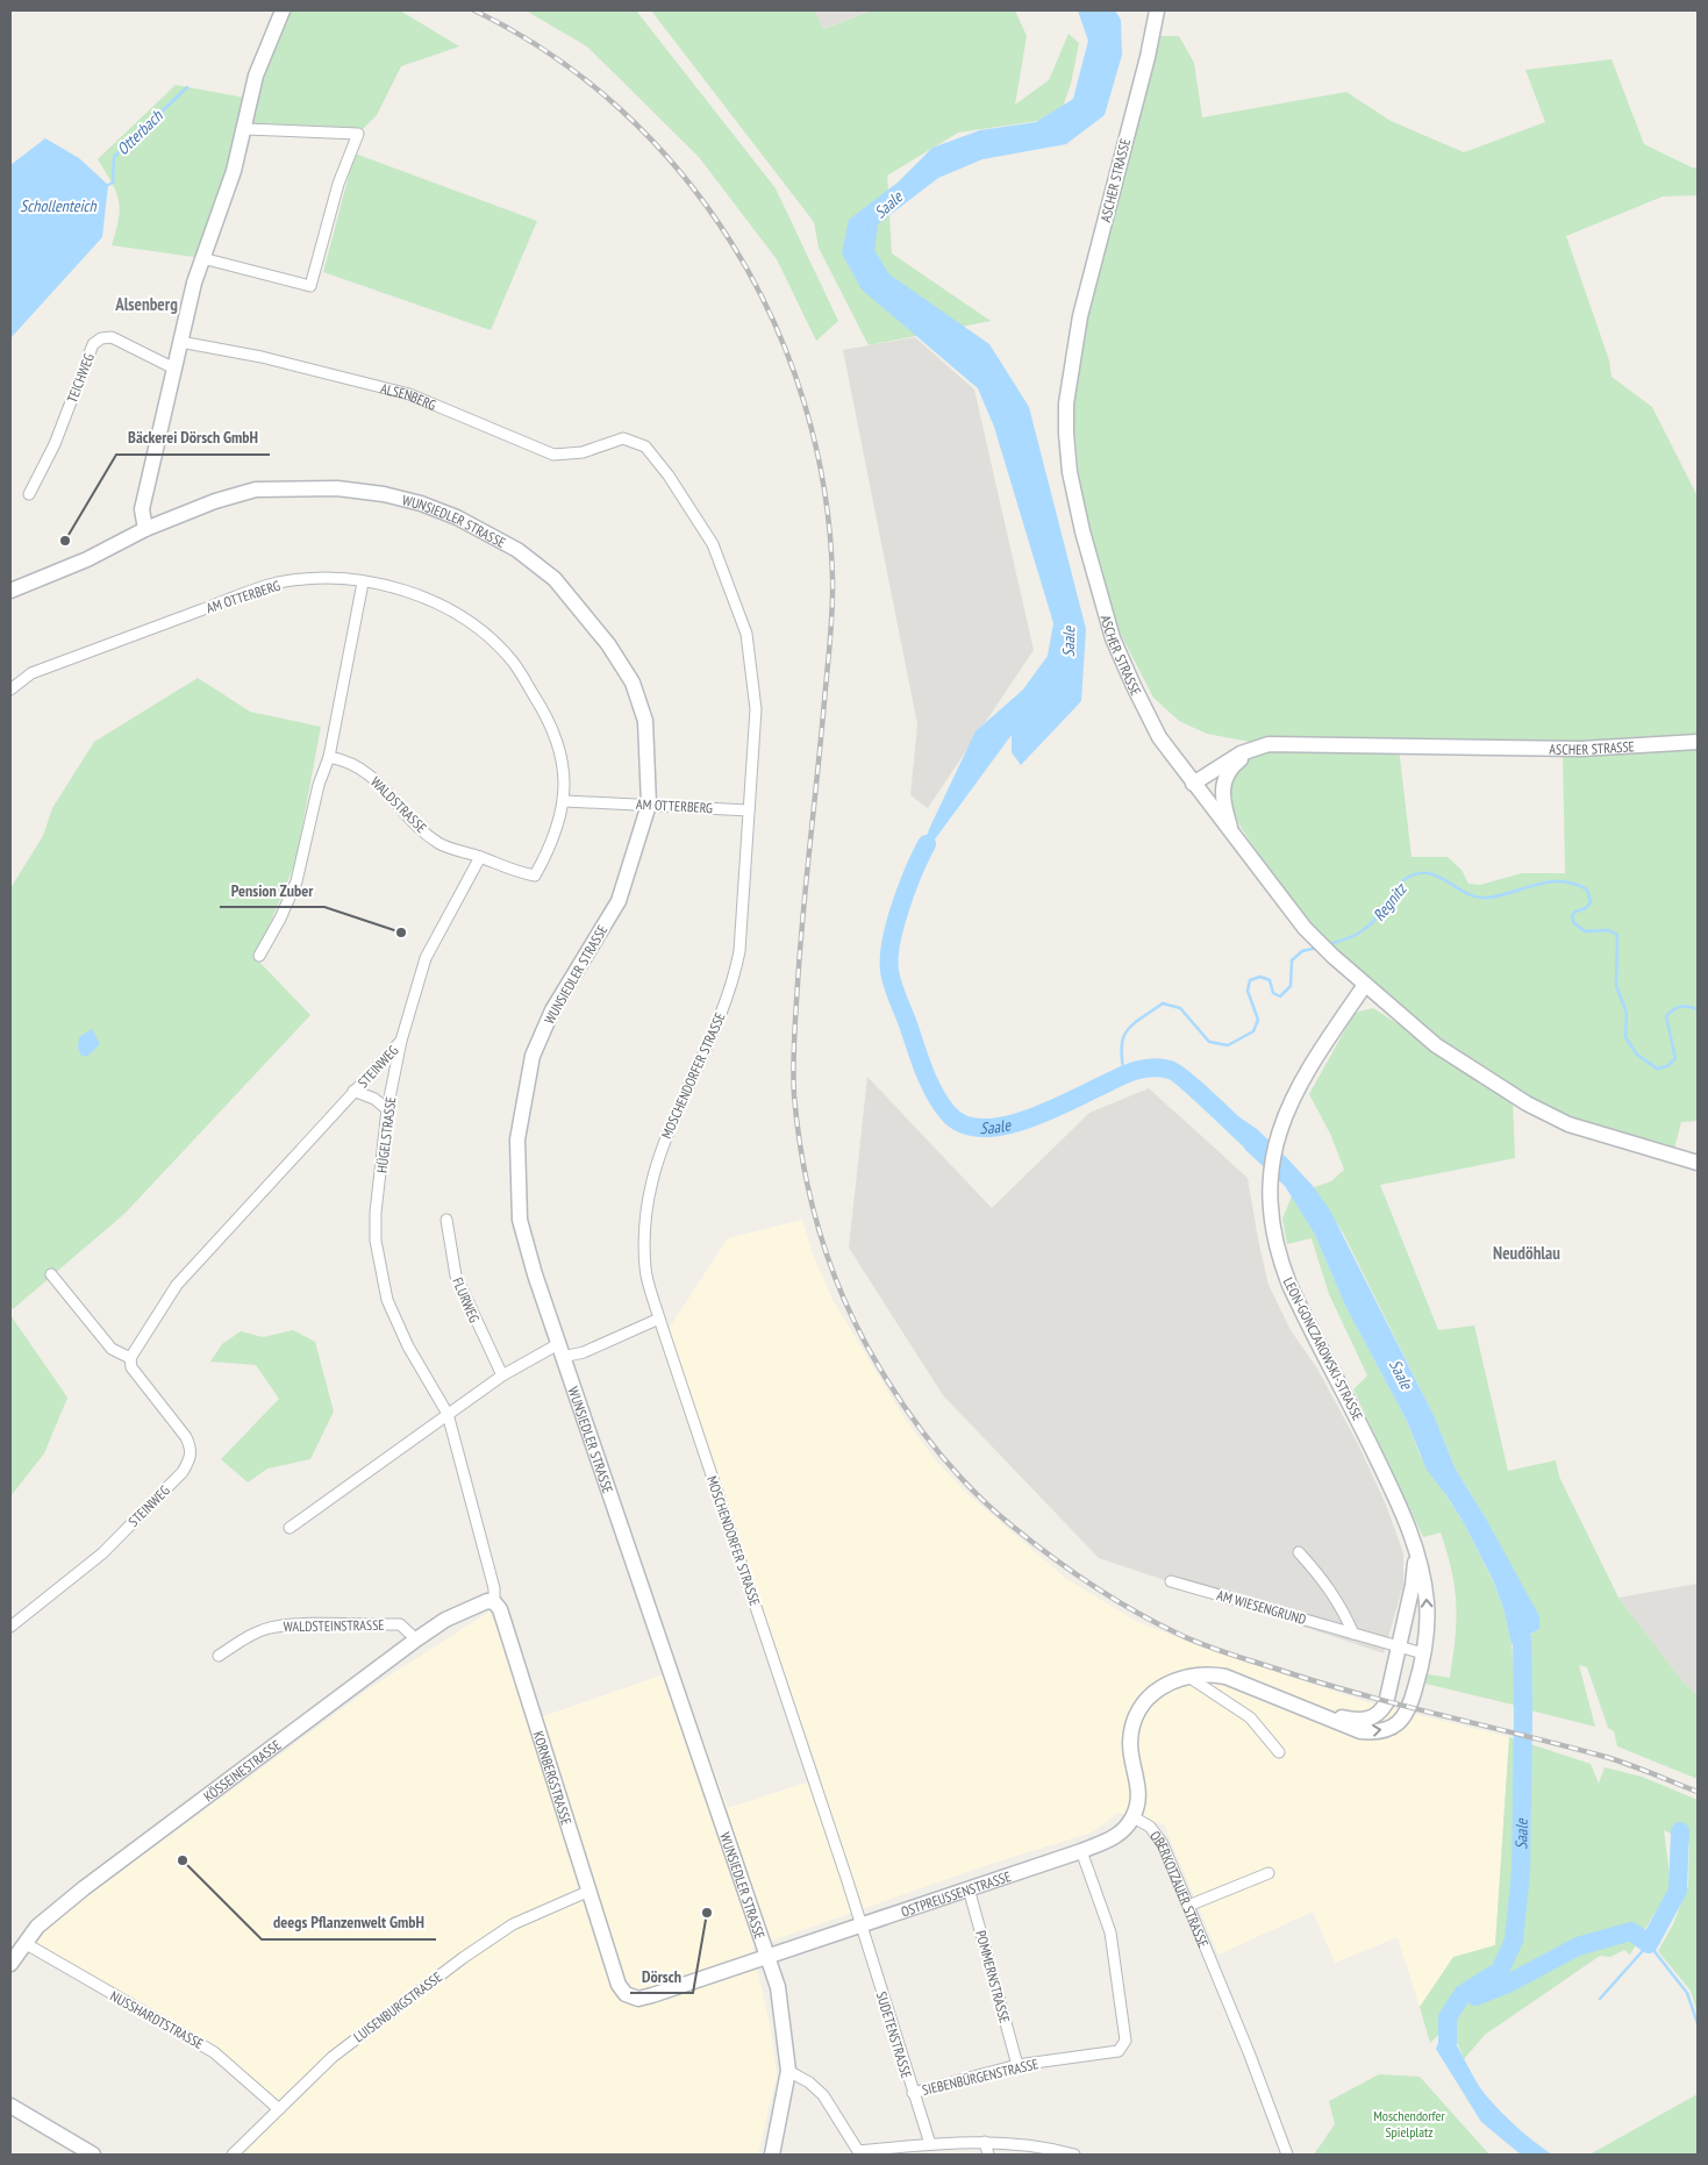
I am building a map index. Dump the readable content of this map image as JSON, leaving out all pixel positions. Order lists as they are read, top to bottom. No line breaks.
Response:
{"streets":{"street":["ASCHER STRASSE","TEICHWEG","ALSENBERG","WUNSIEDLER STRASSE","AM OTTERBERG","WALDSTRASSE","STEINWEG","MOSCHENDORFER STRASSE","HÜGELSTRASSE","FLURWEG","LEON-GONCZAROWSKI-STRASSE","AM WIESENGRUND","WALDSTEINSTRASSE","KÖSSEINESTRASSE","KORNBERGSTRASSE","OBERKOTZAUER STRASSE","OSTPREUSSENSTRASSE","POMMERNSTRASSE","LUISENBURGSTRASSE","NUSSHARDTSTRASSE","SUDETENSTRASSE","SIEBENBÜRGENSTRASSE"]},"crossings":[["ALSENBERG","MOSCHENDORFER STRASSE"],["WUNSIEDLER STRASSE","AM OTTERBERG"],["WUNSIEDLER STRASSE","KORNBERGSTRASSE"],["WUNSIEDLER STRASSE","OSTPREUSSENSTRASSE"],["AM OTTERBERG","WALDSTRASSE"],["AM OTTERBERG","MOSCHENDORFER STRASSE"],["WALDSTRASSE","HÜGELSTRASSE"],["STEINWEG","HÜGELSTRASSE"],["MOSCHENDORFER STRASSE","OSTPREUSSENSTRASSE"],["MOSCHENDORFER STRASSE","SUDETENSTRASSE"],["HÜGELSTRASSE","KORNBERGSTRASSE"],["LEON-GONCZAROWSKI-STRASSE","AM WIESENGRUND"],["WALDSTEINSTRASSE","KÖSSEINESTRASSE"],["KÖSSEINESTRASSE","KORNBERGSTRASSE"],["KÖSSEINESTRASSE","NUSSHARDTSTRASSE"],["KORNBERGSTRASSE","OSTPREUSSENSTRASSE"],["KORNBERGSTRASSE","LUISENBURGSTRASSE"],["OBERKOTZAUER STRASSE","OSTPREUSSENSTRASSE"],["OSTPREUSSENSTRASSE","POMMERNSTRASSE"],["OSTPREUSSENSTRASSE","SUDETENSTRASSE"],["OSTPREUSSENSTRASSE","SIEBENBÜRGENSTRASSE"],["POMMERNSTRASSE","SIEBENBÜRGENSTRASSE"],["LUISENBURGSTRASSE","NUSSHARDTSTRASSE"],["SUDETENSTRASSE","SIEBENBÜRGENSTRASSE"]],"districts":["Alsenberg","Neudöhlau"],"water":["Otterbach","Saale","Schollenteich","Regnitz"],"parks":["Moschendorfer Spielplatz"],"places":["Bäckerei Dörsch GmbH","Pension Zuber","deegs Pflanzenwelt GmbH","Dörsch"]}
